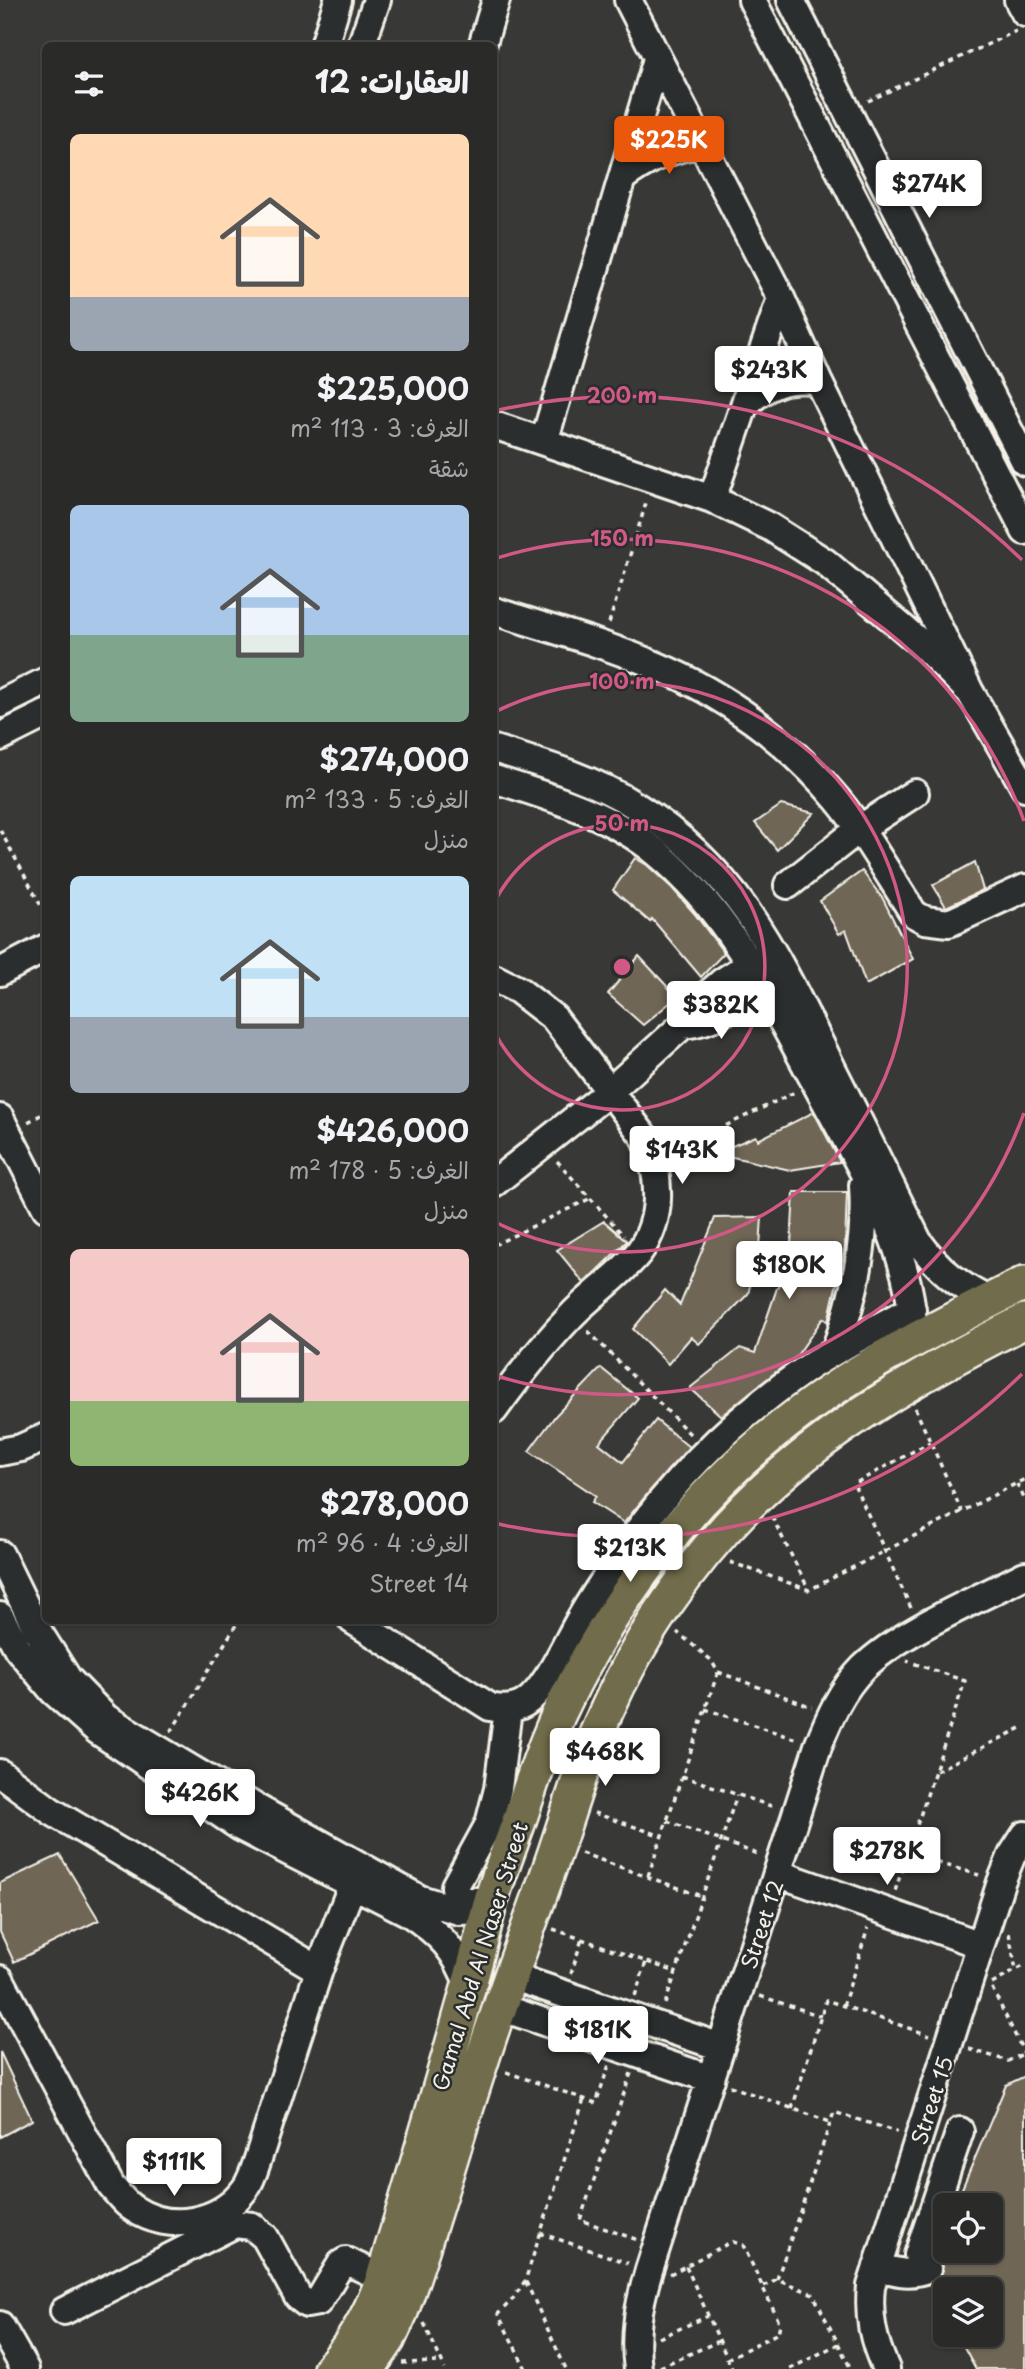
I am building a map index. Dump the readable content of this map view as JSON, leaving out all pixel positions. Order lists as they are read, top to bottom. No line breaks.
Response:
{"streets":{"main road":["Gamal Abd Al Naser Street"],"street":["Street 12","Street 15"]},"page":{"heading":"العقارات: 12","price":["$225K","$274K","$243K","$382K","$143K","$180K","$213K","$468K","$426K","$278K","$181K","$111K"],"list":[{"name":"$225,000","note":"الغرف: 3 · 113 m² · شقة"},{"name":"$274,000","note":"الغرف: 5 · 133 m² · منزل"},{"name":"$426,000","note":"الغرف: 5 · 178 m² · منزل"},{"name":"$278,000","note":"الغرف: 4 · 96 m² · Street 14"}]},"rings":["200 m","150 m","100 m","50 m"]}
